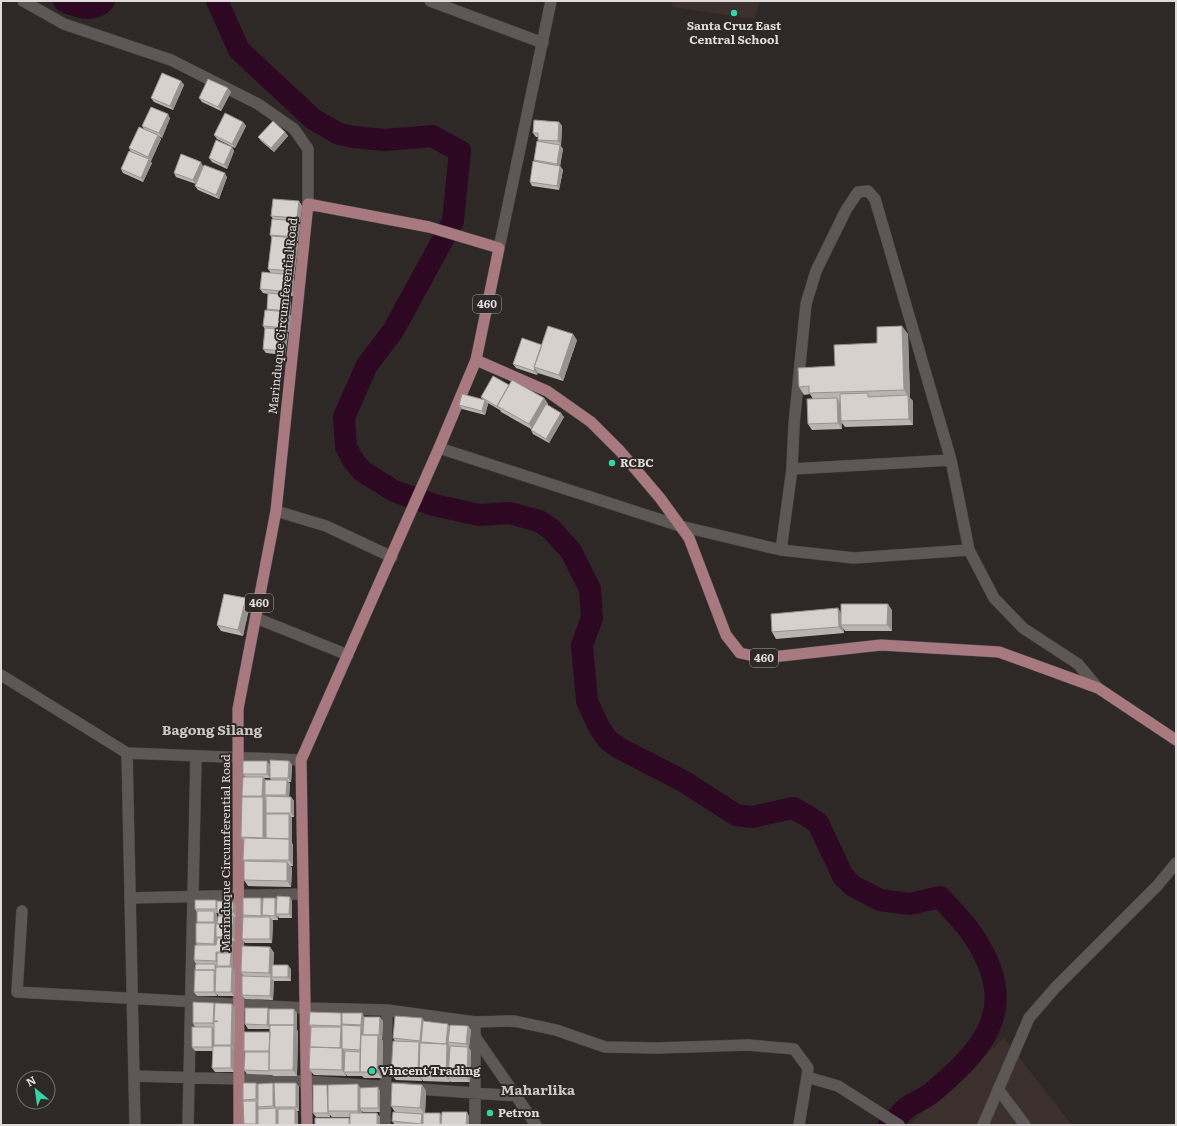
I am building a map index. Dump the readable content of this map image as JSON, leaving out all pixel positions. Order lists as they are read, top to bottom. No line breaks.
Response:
{"streets":{"main road":["460","Marinduque Circumferential Road"]},"crossings":[["460","Marinduque Circumferential Road"]],"districts":["Bagong Silang","Maharlika"],"places":["Santa Cruz East Central School","RCBC","Vincent Trading","Petron"],"north":"top left"}
